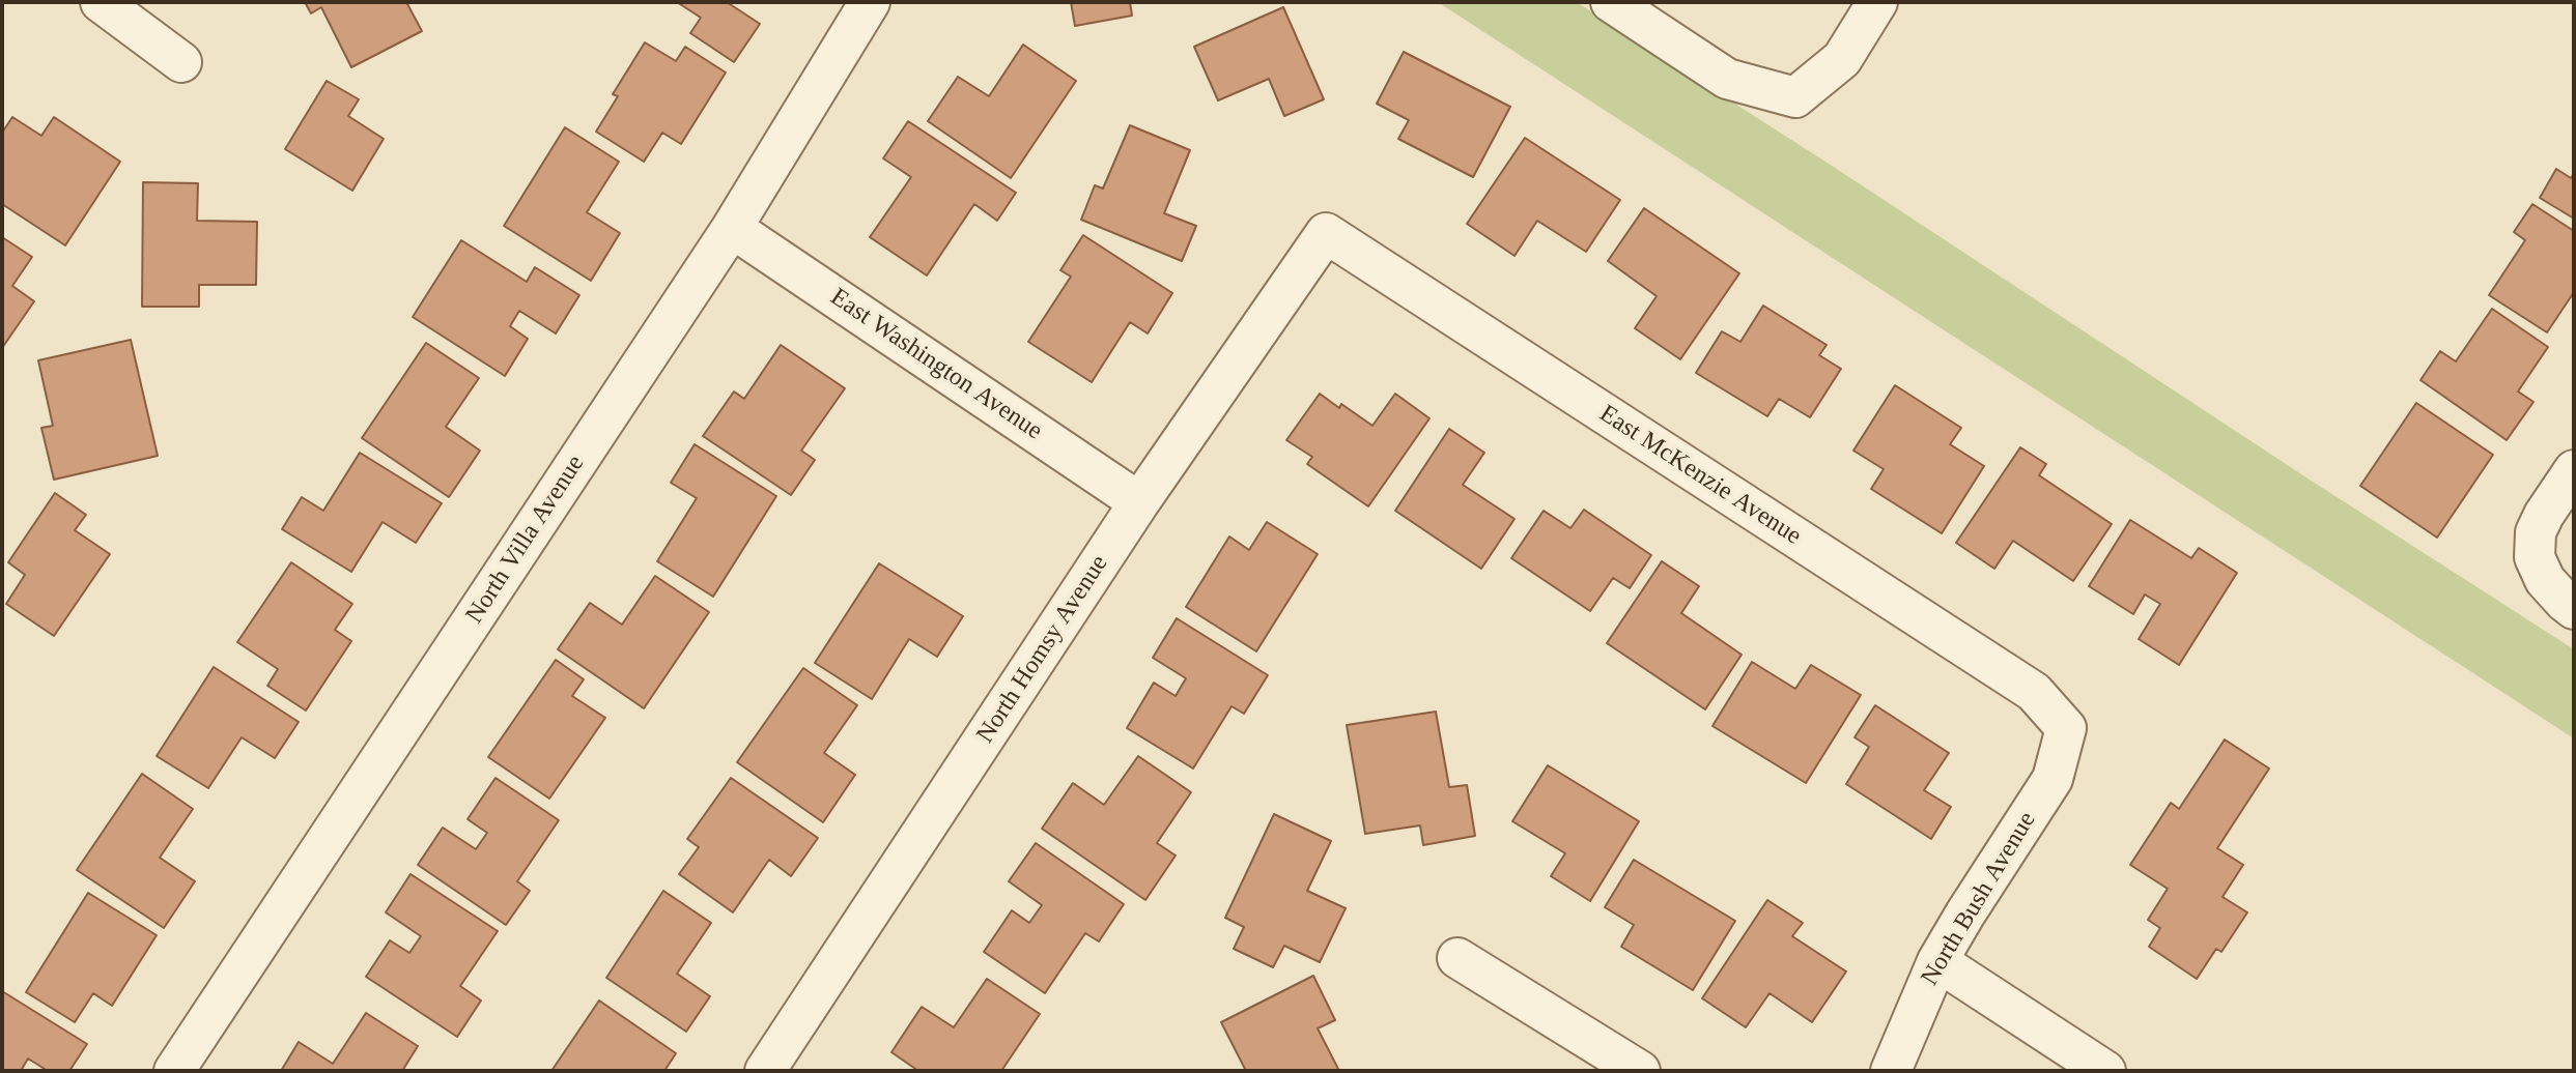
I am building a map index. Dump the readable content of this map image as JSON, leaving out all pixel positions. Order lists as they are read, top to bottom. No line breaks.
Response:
{"streets":{"street":["East Washington Avenue","East McKenzie Avenue","North Villa Avenue","North Homsy Avenue","North Bush Avenue"]},"crossings":[["East Washington Avenue","North Villa Avenue"],["East Washington Avenue","North Homsy Avenue"],["East McKenzie Avenue","North Homsy Avenue"],["East McKenzie Avenue","North Bush Avenue"]]}
